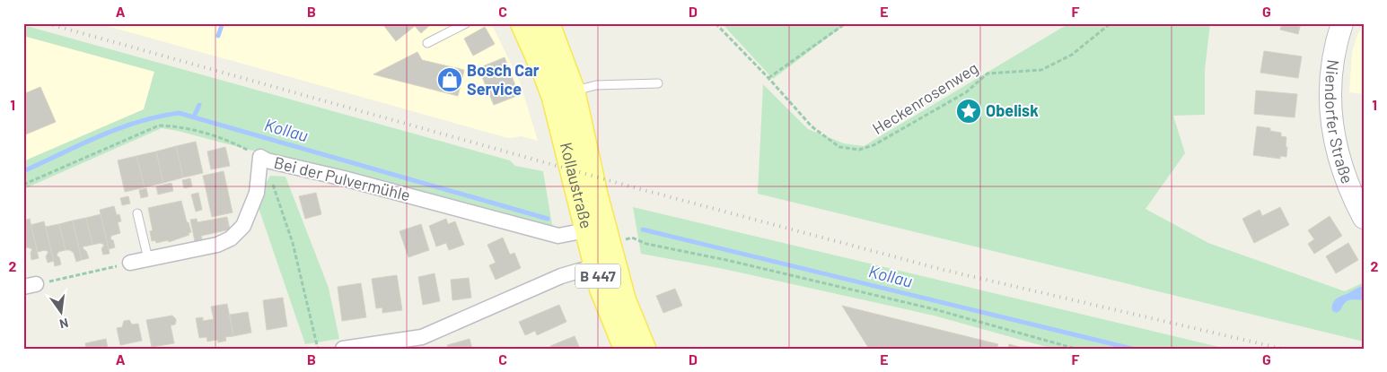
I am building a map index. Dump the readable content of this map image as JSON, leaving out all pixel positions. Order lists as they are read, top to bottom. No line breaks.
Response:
{"streets":{"main road":["Niendorfer Straße","Kollaustraße","B 447"],"street":["Bei der Pulvermühle"],"path":["Heckenrosenweg"]},"crossings":[["Bei der Pulvermühle","Kollaustraße"]],"water":["Kollau"],"places":{"shop":["Bosch Car Service"],"place":["Obelisk"]},"north":"bottom","grid":{"columns":["A","B","C","D","E","F","G"],"rows":["1","2"]}}
